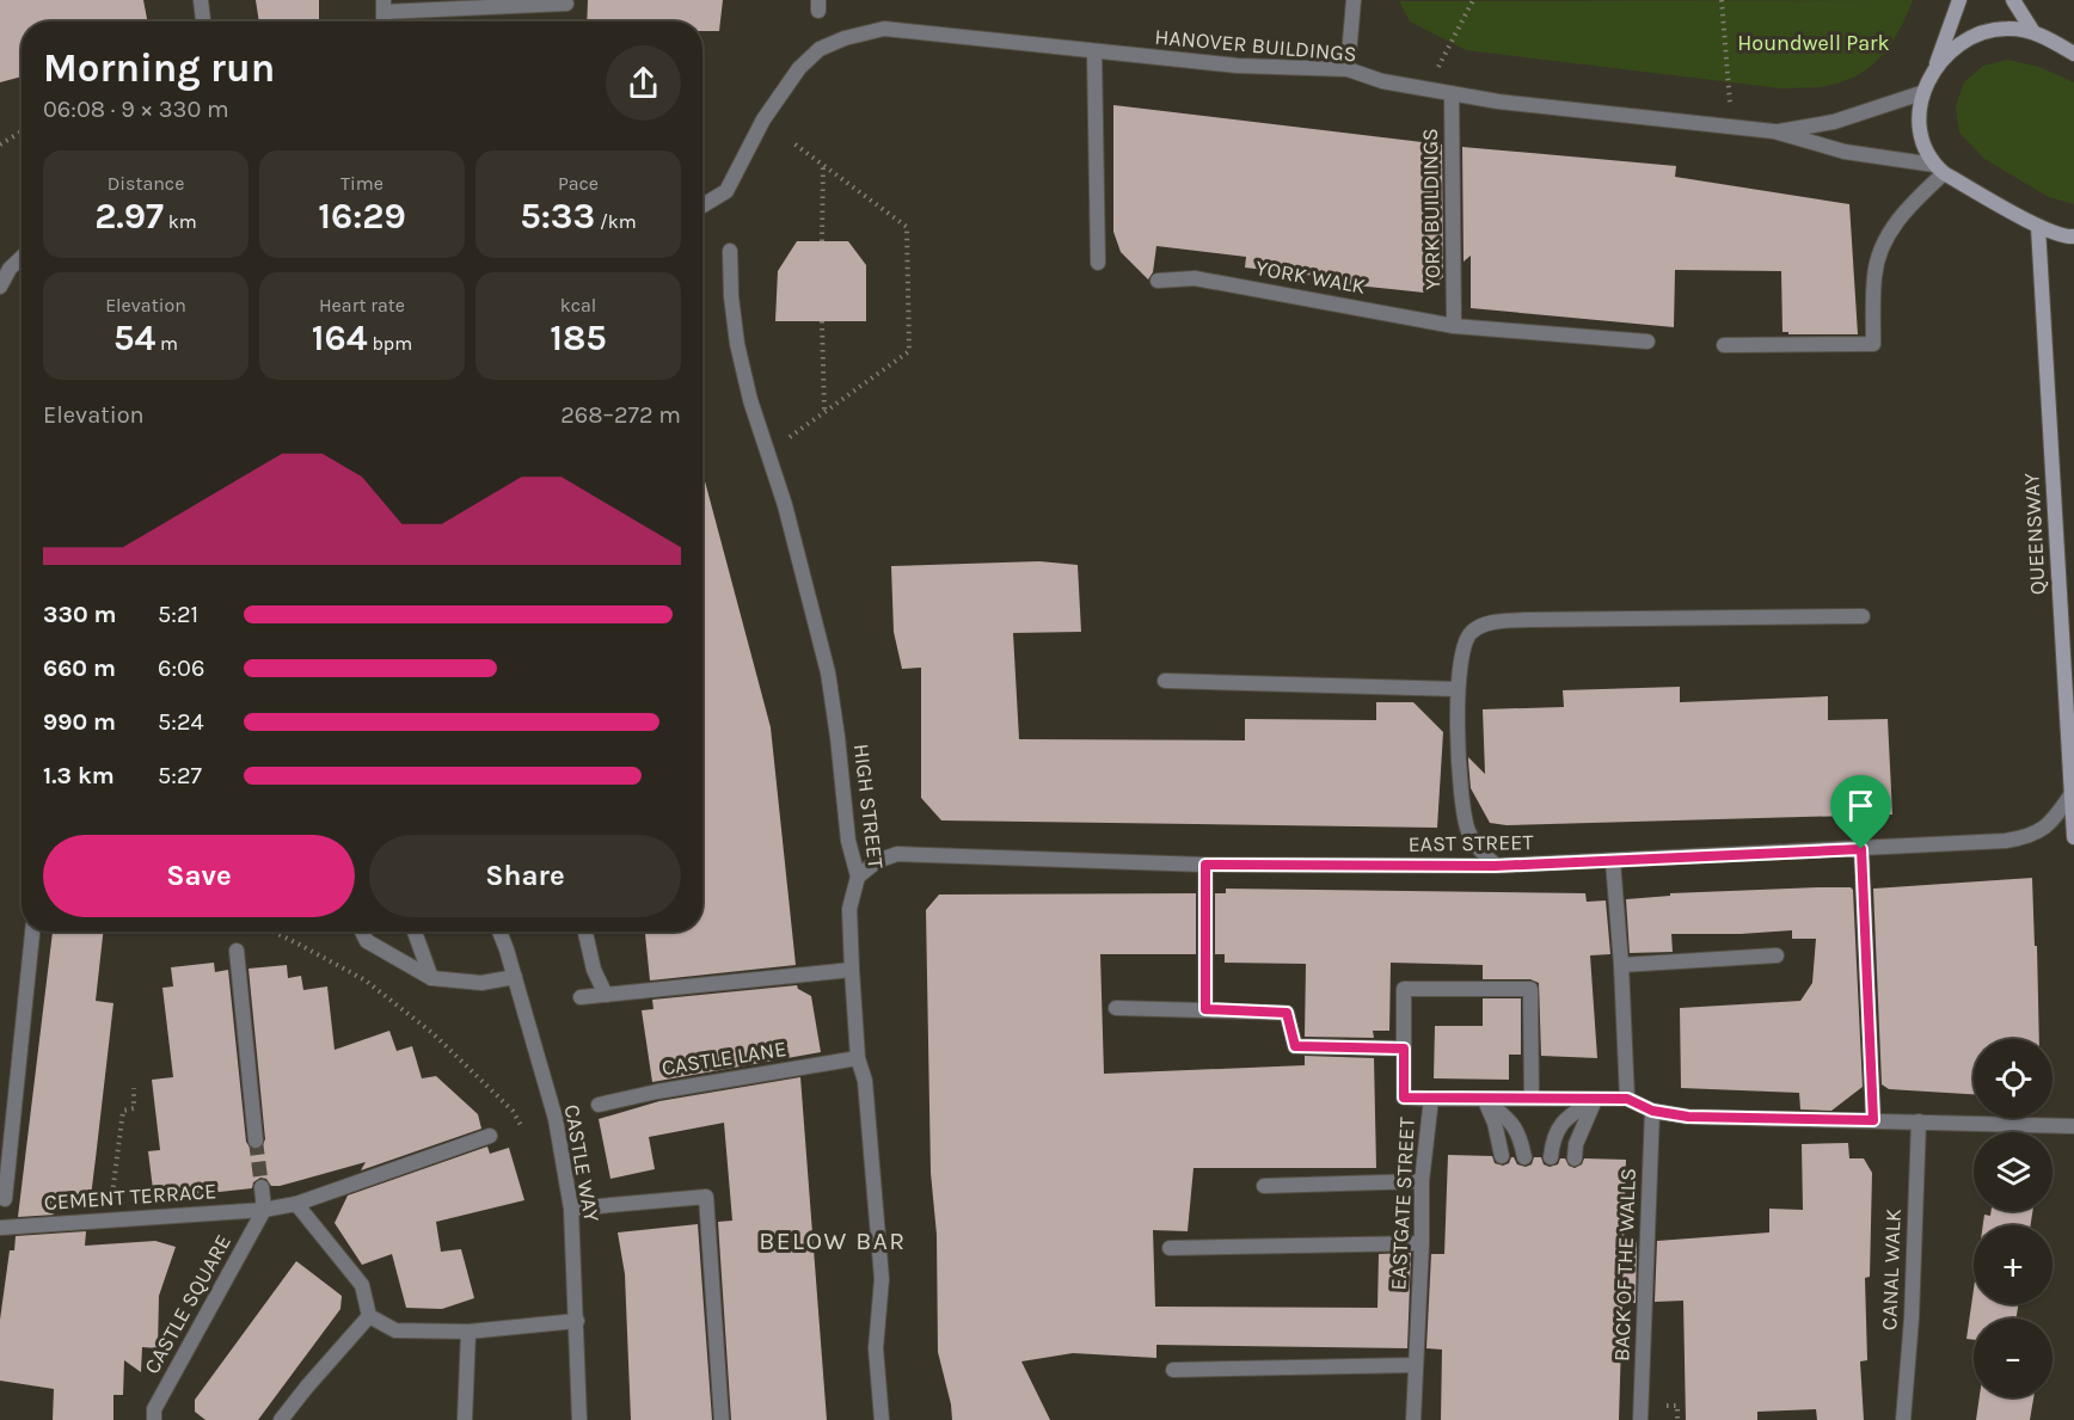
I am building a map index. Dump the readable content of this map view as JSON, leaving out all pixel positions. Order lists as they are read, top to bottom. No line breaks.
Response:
{"streets":{"street":["HANOVER BUILDINGS","YORK BUILDINGS","YORK WALK","QUEENSWAY","HIGH STREET","EAST STREET","CASTLE LANE","CASTLE WAY","CEMENT TERRACE","EASTGATE STREET","BACK OF THE WALLS","CANAL WALK","CASTLE SQUARE"]},"crossings":[["HANOVER BUILDINGS","YORK BUILDINGS"],["YORK BUILDINGS","YORK WALK"],["QUEENSWAY","EAST STREET"],["HIGH STREET","EAST STREET"],["HIGH STREET","CASTLE LANE"],["CEMENT TERRACE","CASTLE SQUARE"]],"districts":["BELOW BAR"],"parks":["Houndwell Park"],"page":{"heading":["Morning run","06:08 · 9 × 330 m"],"stats":[["Distance","2.97 km"],["Time","16:29"],["Pace","5:33 /km"],["Elevation","54 m"],["Heart rate","164 bpm"],["kcal","185"]],"chart":["Elevation","268–272 m"],"list":[{"name":"330 m","note":"5:21"},{"name":"660 m","note":"6:06"},{"name":"990 m","note":"5:24"},{"name":"1.3 km","note":"5:27"}],"buttons":["Save","Share"],"map_buttons":["+","−"]}}
